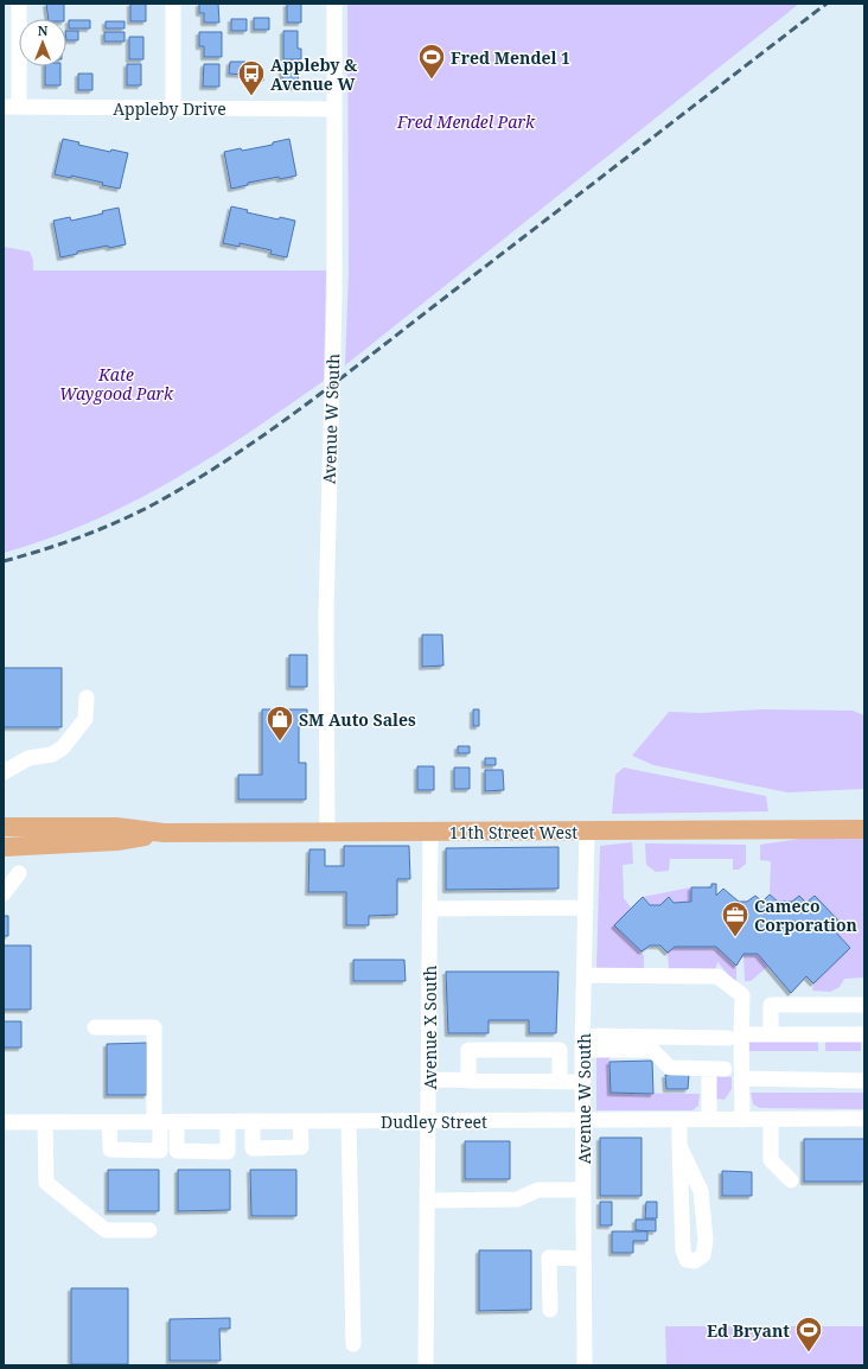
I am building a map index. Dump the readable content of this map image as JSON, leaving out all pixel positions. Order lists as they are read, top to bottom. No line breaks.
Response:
{"streets":{"main road":["11th Street West"],"street":["Appleby Drive","Avenue W South","Avenue X South","Dudley Street"]},"crossings":[["Appleby Drive","Avenue W South"],["Avenue W South","11th Street West"],["Avenue W South","Dudley Street"],["11th Street West","Avenue X South"],["Avenue X South","Dudley Street"]],"parks":["Fred Mendel Park","Kate Waygood Park"],"places":{"sports":["Fred Mendel 1","Ed Bryant"],"bus stop":["Appleby & Avenue W"],"shop":["SM Auto Sales"],"office":["Cameco Corporation"]},"north":"top"}
